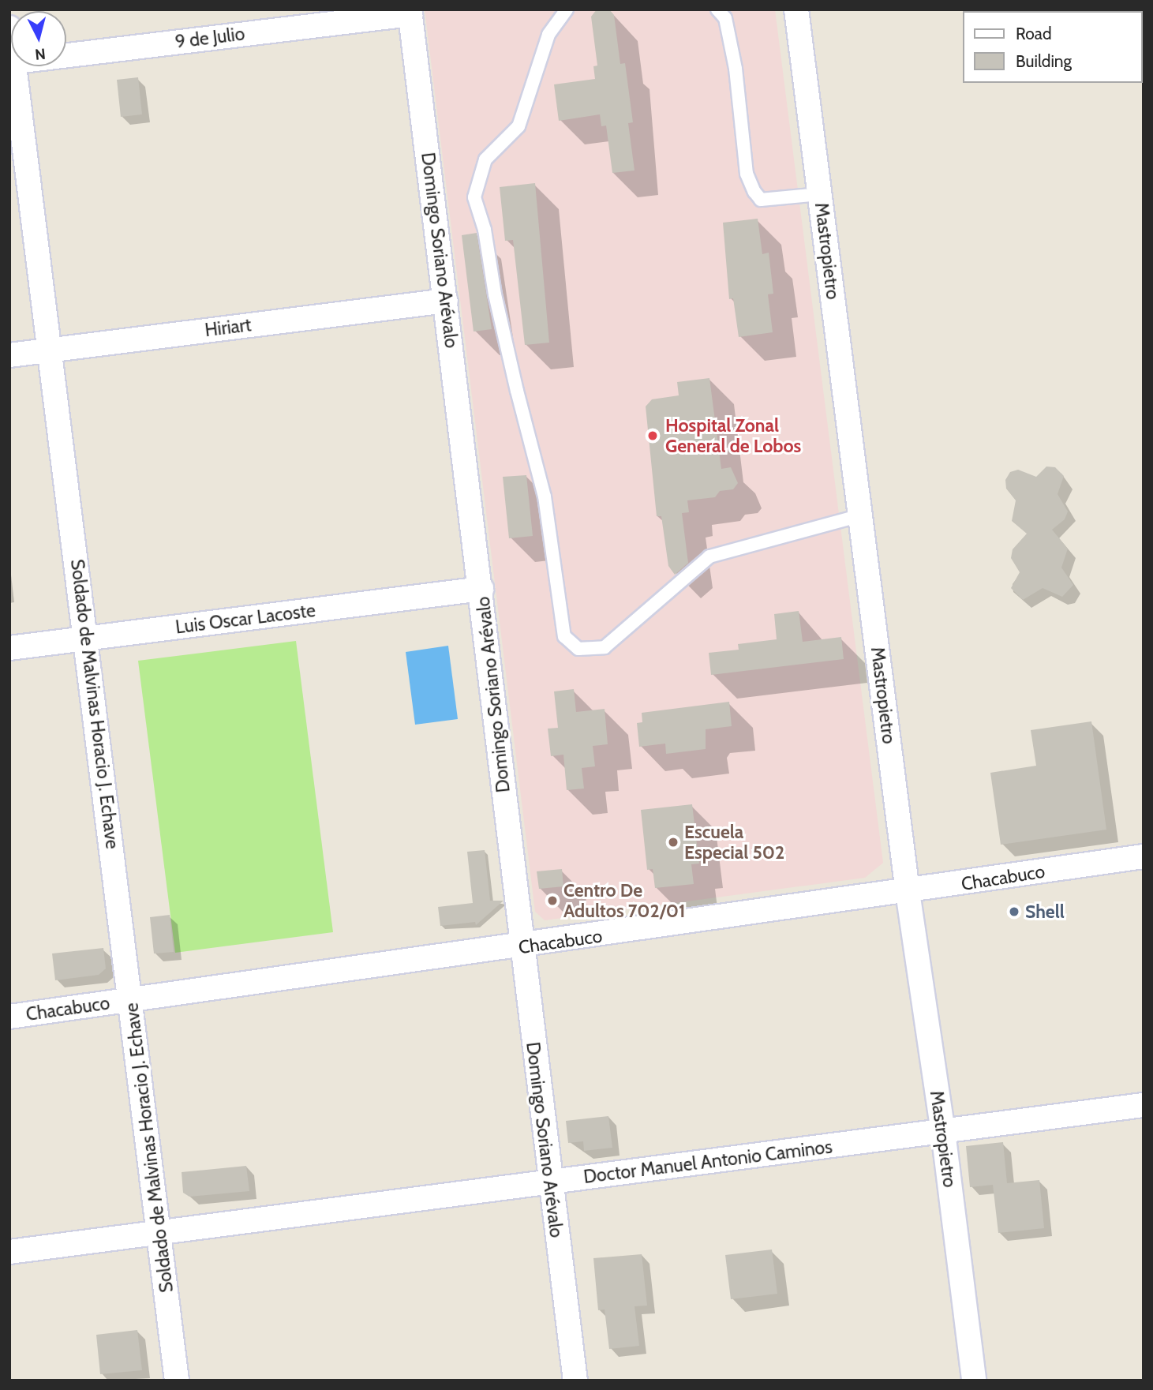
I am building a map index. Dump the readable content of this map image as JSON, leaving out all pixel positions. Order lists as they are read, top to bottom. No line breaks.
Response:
{"streets":{"street":["9 de Julio","Domingo Soriano Arévalo","Mastropietro","Hiriart","Luis Oscar Lacoste","Soldado de Malvinas Horacio J. Echave","Chacabuco","Doctor Manuel Antonio Caminos"]},"crossings":[["9 de Julio","Domingo Soriano Arévalo"],["Domingo Soriano Arévalo","Hiriart"],["Domingo Soriano Arévalo","Luis Oscar Lacoste"],["Domingo Soriano Arévalo","Chacabuco"],["Domingo Soriano Arévalo","Doctor Manuel Antonio Caminos"],["Mastropietro","Chacabuco"],["Mastropietro","Doctor Manuel Antonio Caminos"],["Hiriart","Soldado de Malvinas Horacio J. Echave"],["Luis Oscar Lacoste","Soldado de Malvinas Horacio J. Echave"],["Soldado de Malvinas Horacio J. Echave","Chacabuco"],["Soldado de Malvinas Horacio J. Echave","Doctor Manuel Antonio Caminos"]],"places":["Hospital Zonal General de Lobos","Escuela Especial 502","Centro De Adultos 702/01","Shell"],"legend":["Road","Building"],"north":"bottom"}
